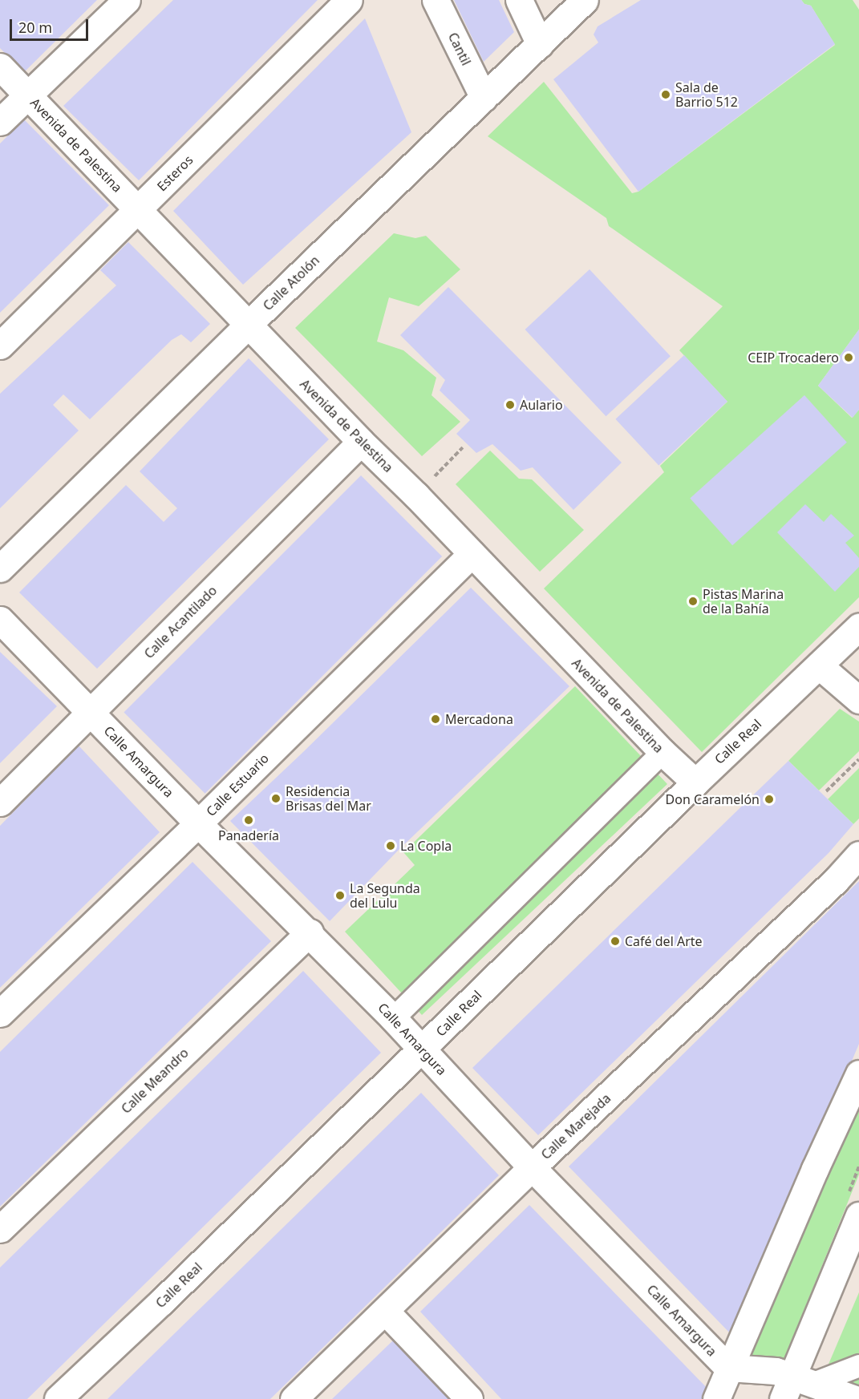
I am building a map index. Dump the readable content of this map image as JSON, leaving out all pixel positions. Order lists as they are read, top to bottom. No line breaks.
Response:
{"streets":{"street":["Cantil","Avenida de Palestina","Esteros","Calle Atolón","Calle Acantilado","Calle Real","Calle Amargura","Calle Estuario","Calle Meandro","Calle Marejada"]},"crossings":[["Cantil","Calle Atolón"],["Avenida de Palestina","Esteros"],["Avenida de Palestina","Calle Atolón"],["Avenida de Palestina","Calle Acantilado"],["Avenida de Palestina","Calle Real"],["Avenida de Palestina","Calle Estuario"],["Calle Acantilado","Calle Amargura"],["Calle Real","Calle Amargura"],["Calle Amargura","Calle Estuario"],["Calle Amargura","Calle Meandro"],["Calle Amargura","Calle Marejada"]],"places":["Sala de Barrio 512","CEIP Trocadero","Aulario","Pistas Marina de la Bahía","Mercadona","Residencia Brisas del Mar","Don Caramelón","Panadería","La Copla","La Segunda del Lulu","Café del Arte"],"scale_bar":"20 m"}
